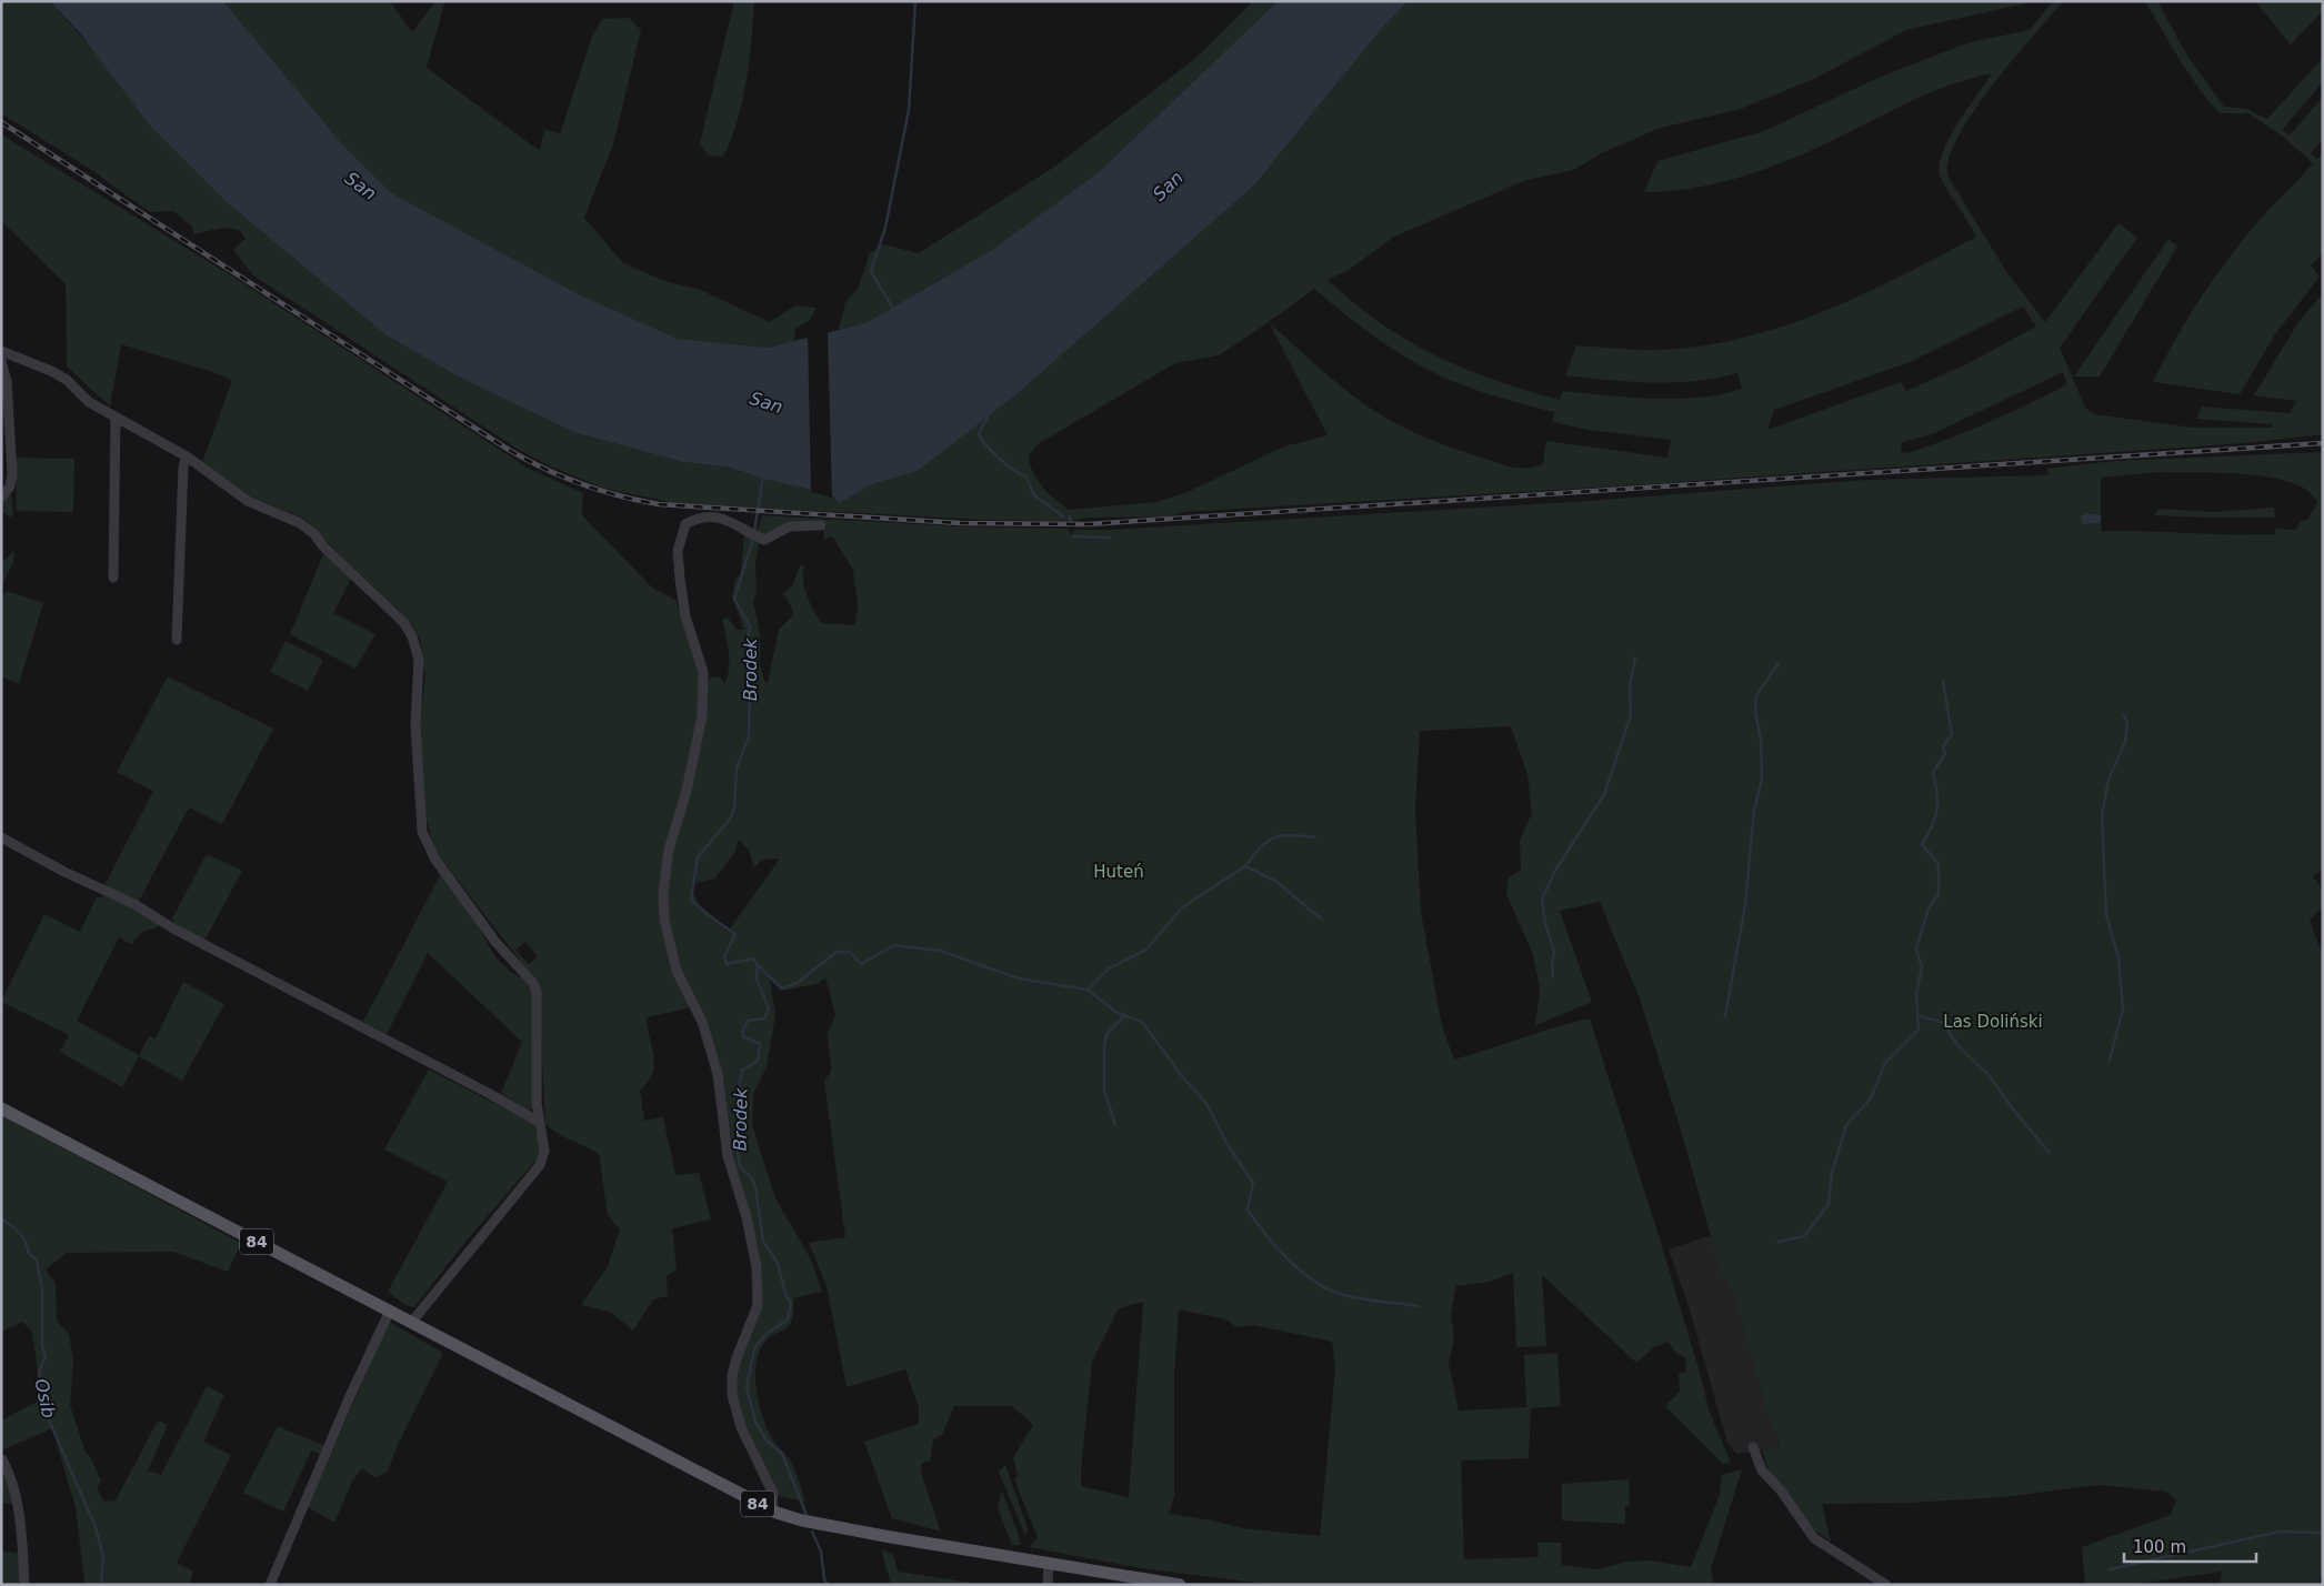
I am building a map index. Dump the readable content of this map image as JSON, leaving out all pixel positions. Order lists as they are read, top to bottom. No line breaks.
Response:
{"streets":{"main road":["84"]},"water":["San","Brodek","Osib"],"parks":["Huteń","Las Doliński"],"scale_bar":"100 m"}
